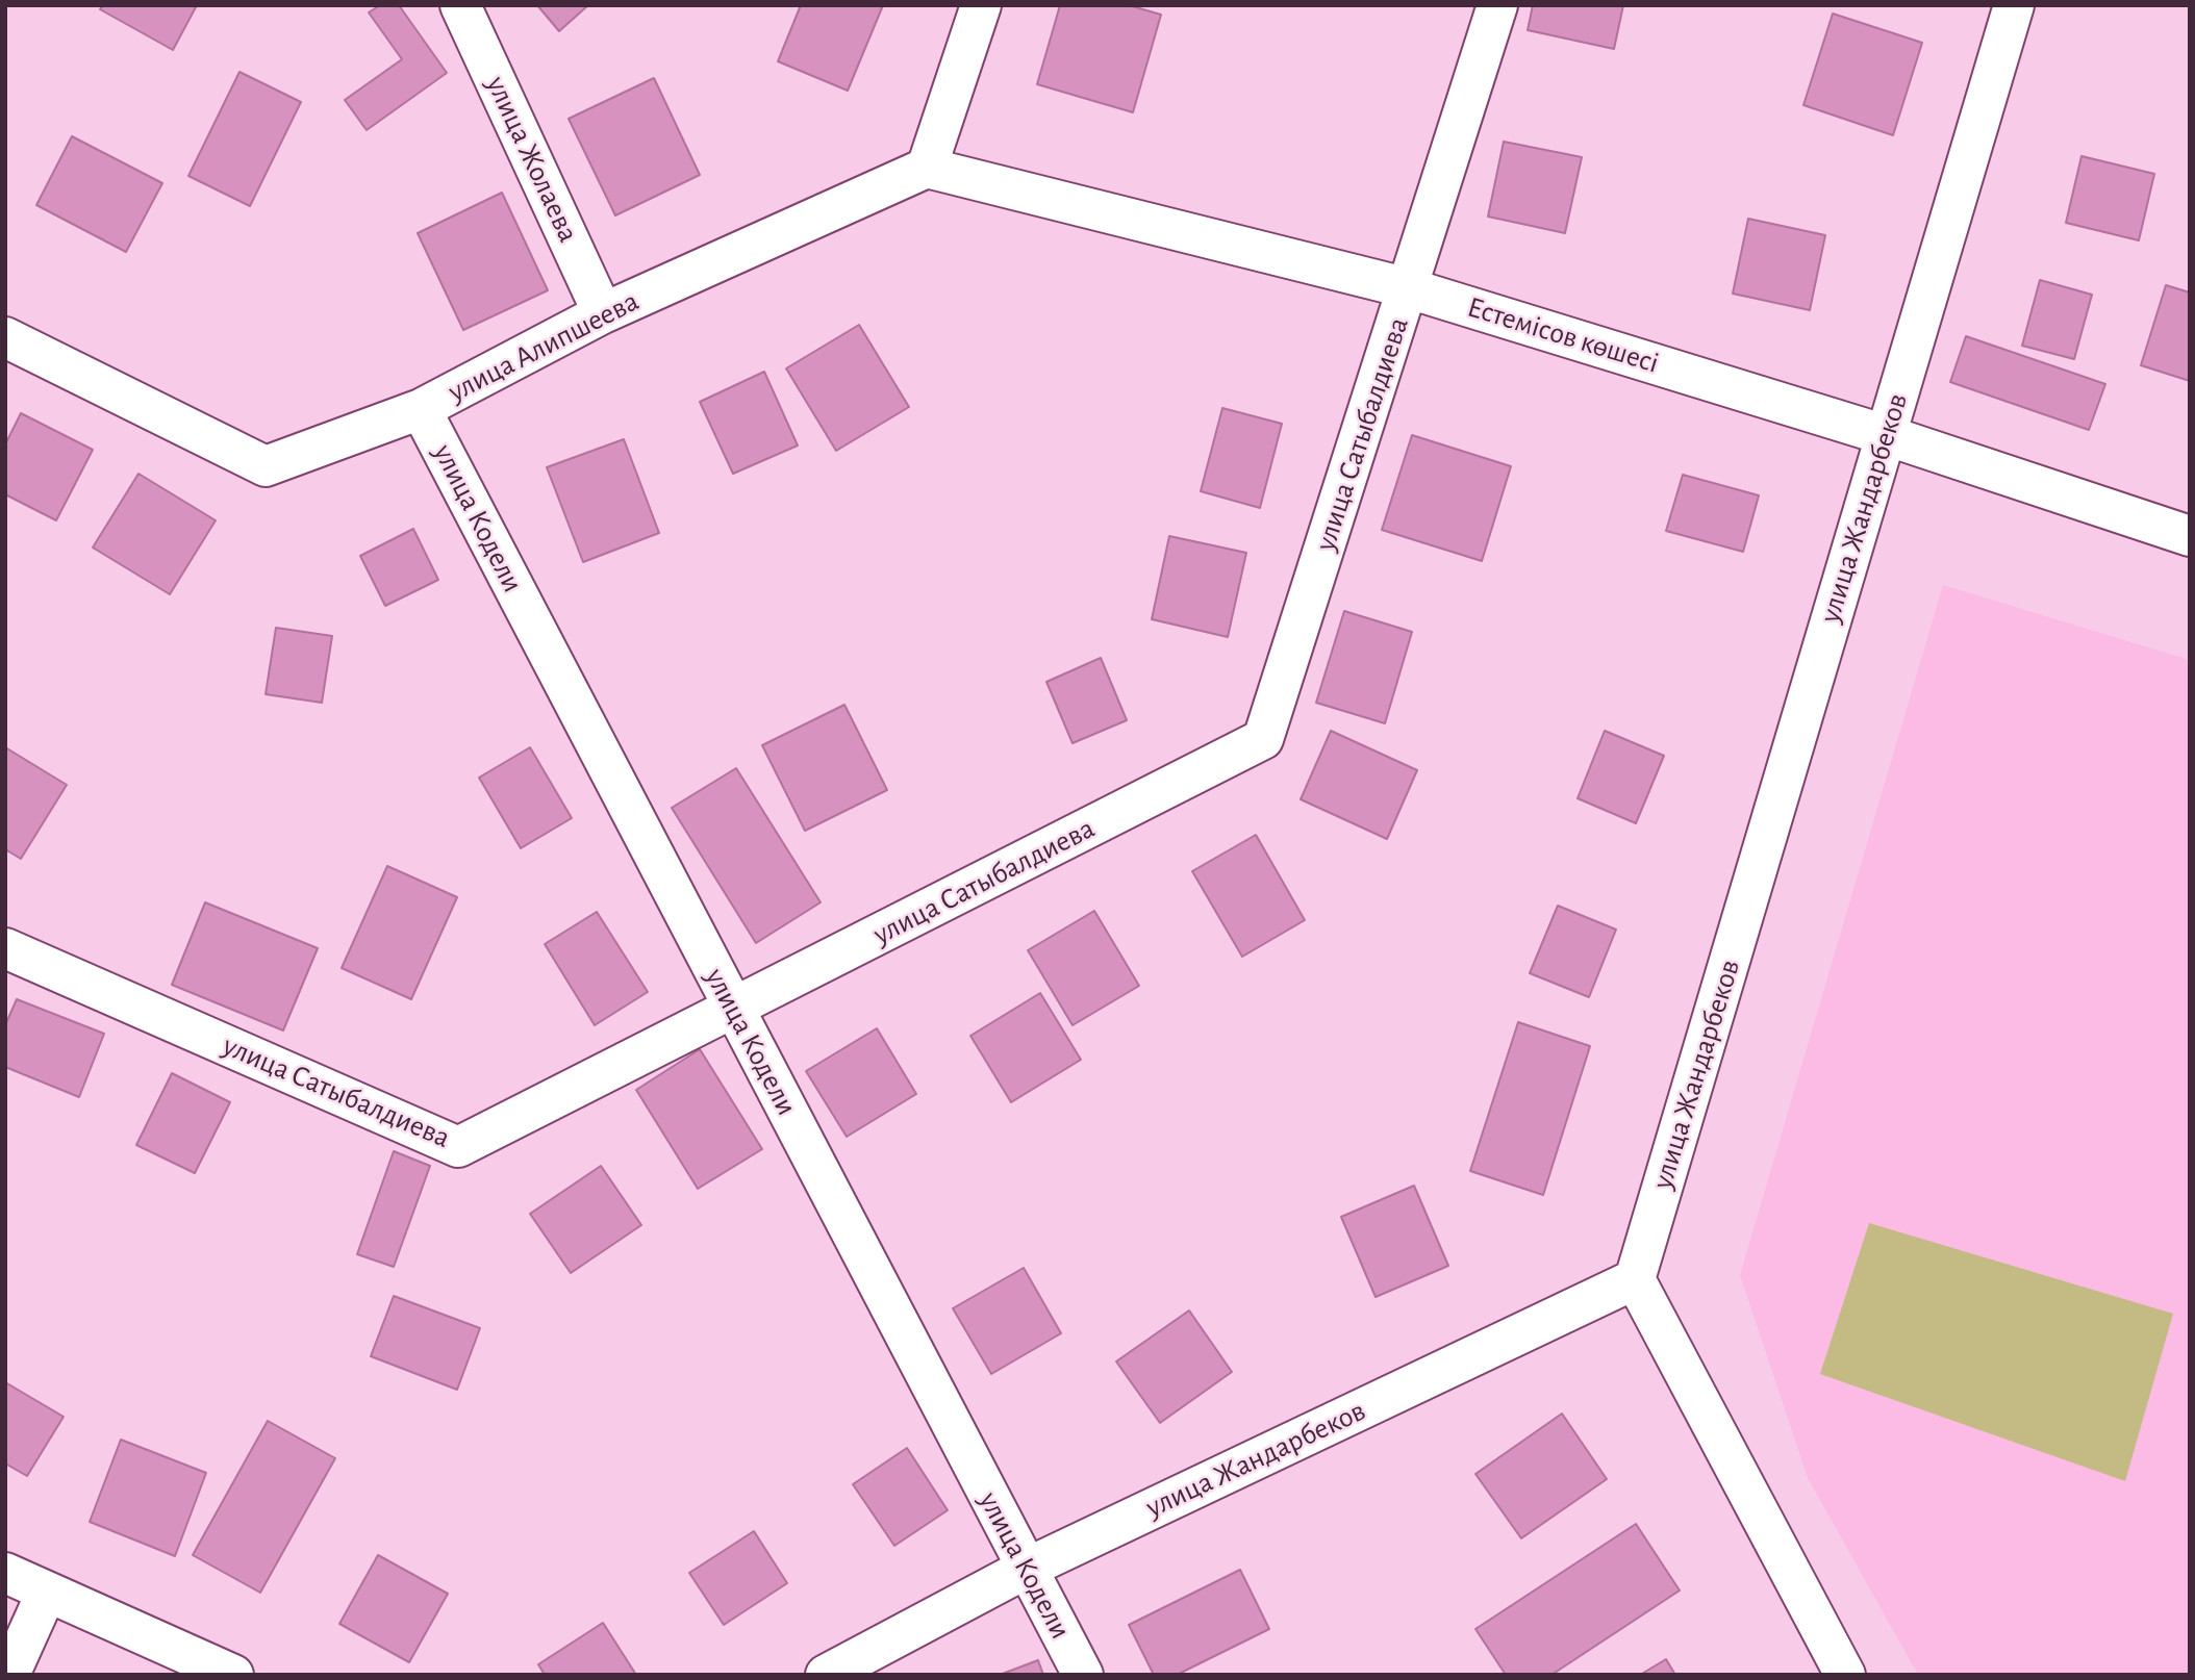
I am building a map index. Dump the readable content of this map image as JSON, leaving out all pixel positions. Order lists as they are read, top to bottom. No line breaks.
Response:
{"streets":{"street":["улица Жолаева","Естемісов көшесі","улица Алипшеева","улица Сатыбалдиева","улица Жандарбеков","улица Кодели"]},"crossings":[["улица Жолаева","улица Алипшеева"],["Естемісов көшесі","улица Алипшеева"],["Естемісов көшесі","улица Сатыбалдиева"],["Естемісов көшесі","улица Жандарбеков"],["улица Алипшеева","улица Кодели"],["улица Сатыбалдиева","улица Кодели"],["улица Жандарбеков","улица Кодели"]]}
